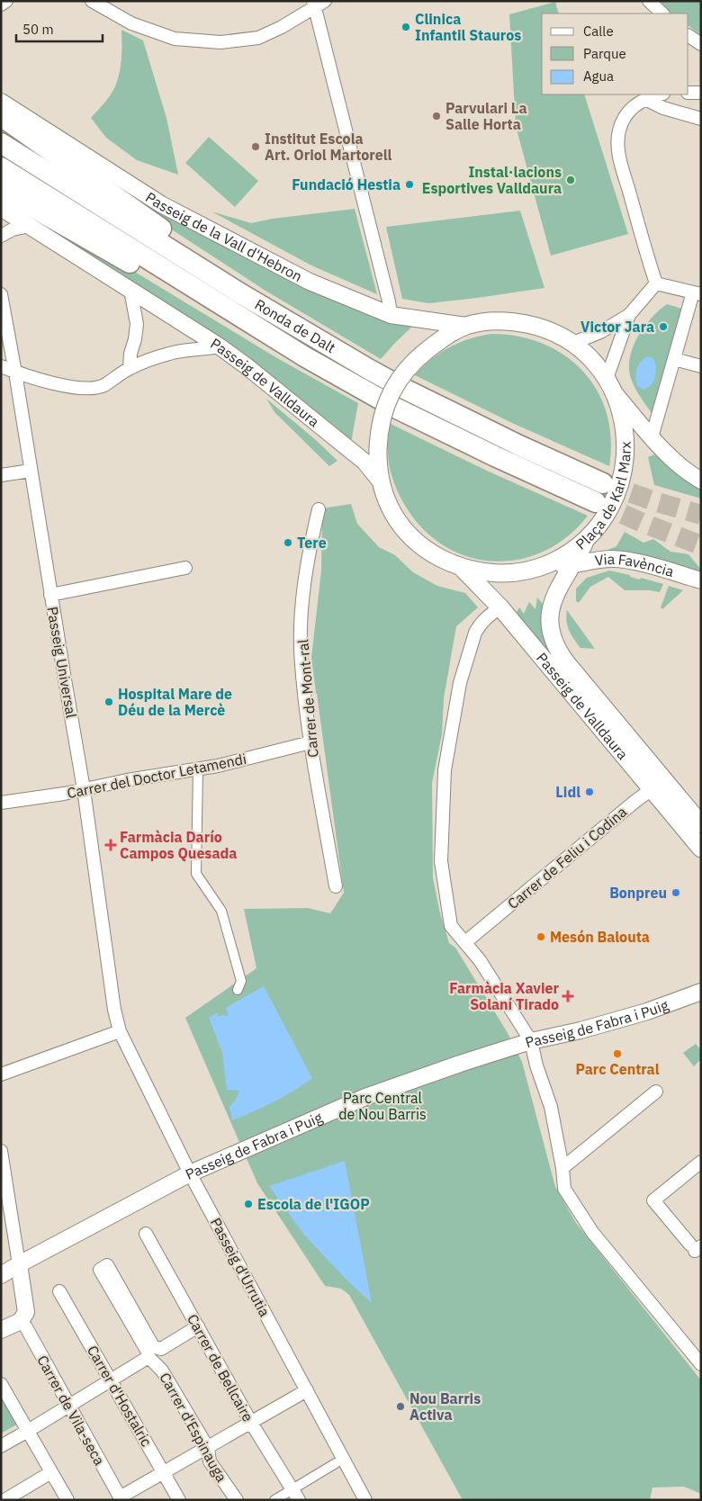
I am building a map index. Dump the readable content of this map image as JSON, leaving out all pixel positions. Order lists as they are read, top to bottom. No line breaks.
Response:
{"streets":{"highway":["Ronda de Dalt"],"main road":["Passeig de Valldaura","Plaça de Karl Marx"],"street":["Passeig de la Vall d'Hebron","Via Favència","Passeig Universal","Carrer de Mont-ral","Carrer del Doctor Letamendi","Carrer de Feliu i Codina","Passeig de Fabra i Puig","Passeig d'Urrutia","Carrer de Bellcaire","Carrer d'Hostalric","Carrer de Vila-seca","Carrer d'Espinauga"]},"crossings":[["Passeig de la Vall d'Hebron","Plaça de Karl Marx"],["Passeig de Valldaura","Plaça de Karl Marx"],["Passeig de Valldaura","Via Favència"],["Passeig de Valldaura","Passeig Universal"],["Passeig de Valldaura","Carrer de Feliu i Codina"],["Plaça de Karl Marx","Via Favència"],["Passeig Universal","Carrer del Doctor Letamendi"],["Passeig Universal","Passeig d'Urrutia"],["Carrer de Mont-ral","Carrer del Doctor Letamendi"],["Passeig de Fabra i Puig","Passeig d'Urrutia"]],"parks":["Parc Central de Nou Barris"],"places":{"other":["Clinica Infantil Stauros","Parvulari La Salle Horta","Institut Escola Art. Oriol Martorell","Instal·lacions Esportives Valldaura","Fundació Hestia","Victor Jara","Tere","Hospital Mare de Déu de la Mercè","Lidl","Bonpreu","Mesón Balouta","Parc Central","Escola de l'IGOP","Nou Barris Activa"],"health":["Farmàcia Darío Campos Quesada","Farmàcia Xavier Solaní Tirado"]},"legend":["Calle","Parque","Agua"],"scale_bar":"50 m"}
